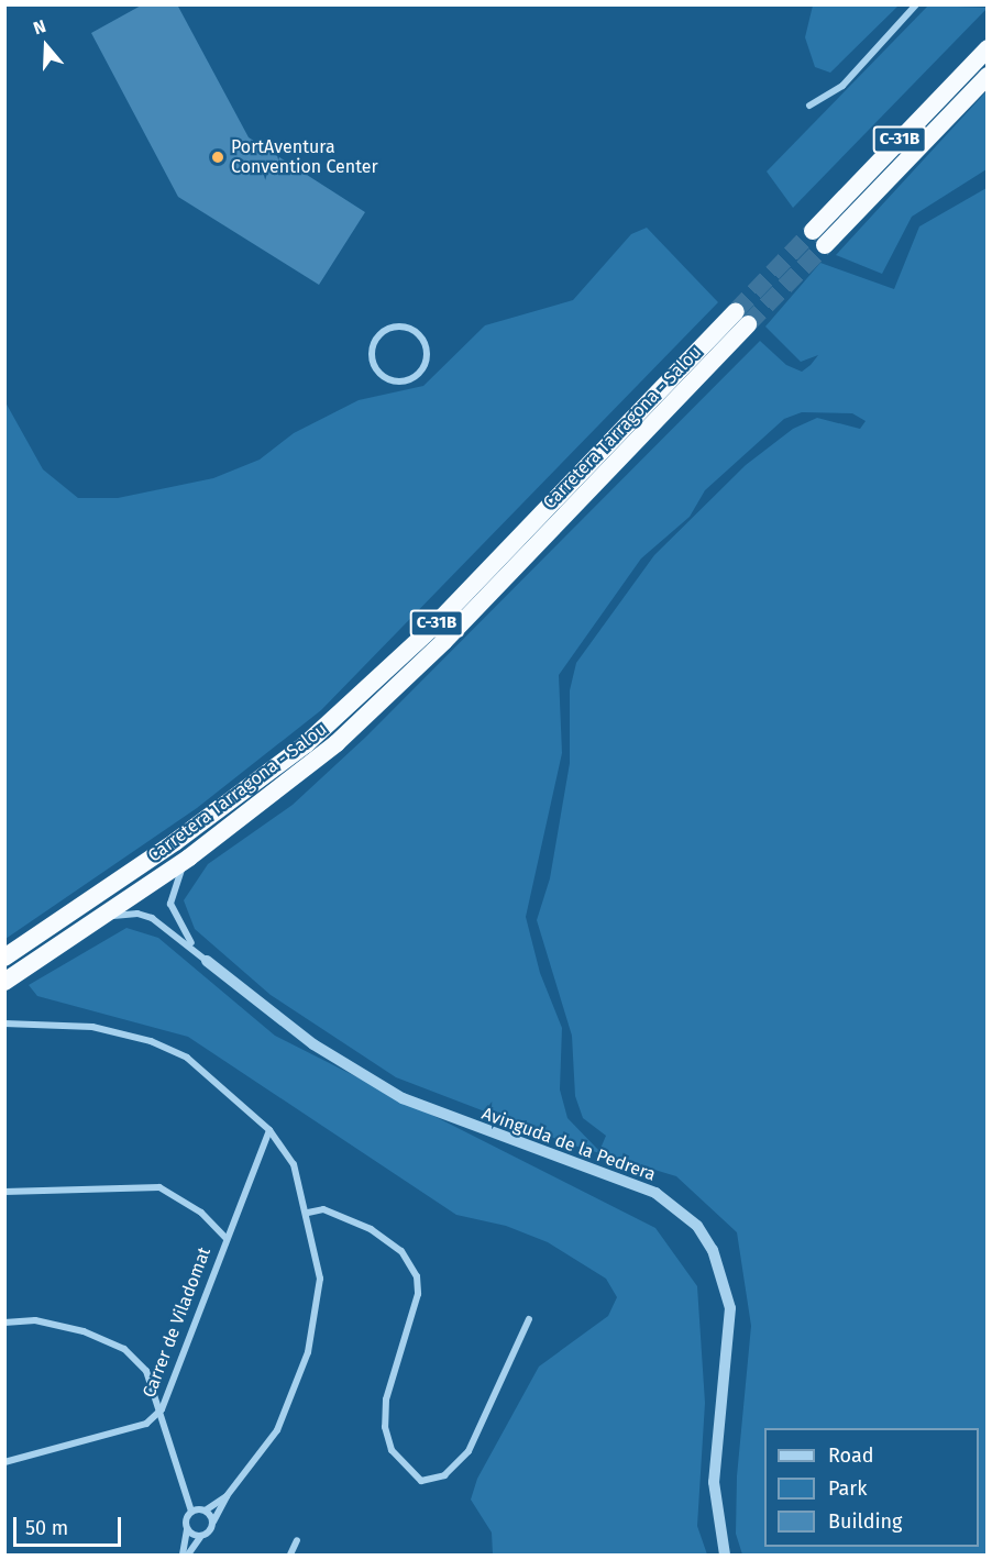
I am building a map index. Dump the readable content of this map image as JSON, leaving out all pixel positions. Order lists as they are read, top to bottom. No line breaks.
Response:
{"streets":{"highway":["C-31B","Carretera Tarragona - Salou"],"street":["Avinguda de la Pedrera","Carrer de Viladomat"]},"crossings":[["Carretera Tarragona - Salou","Avinguda de la Pedrera"]],"places":["PortAventura Convention Center"],"legend":["Road","Park","Building"],"scale_bar":"50 m","north":"top"}
